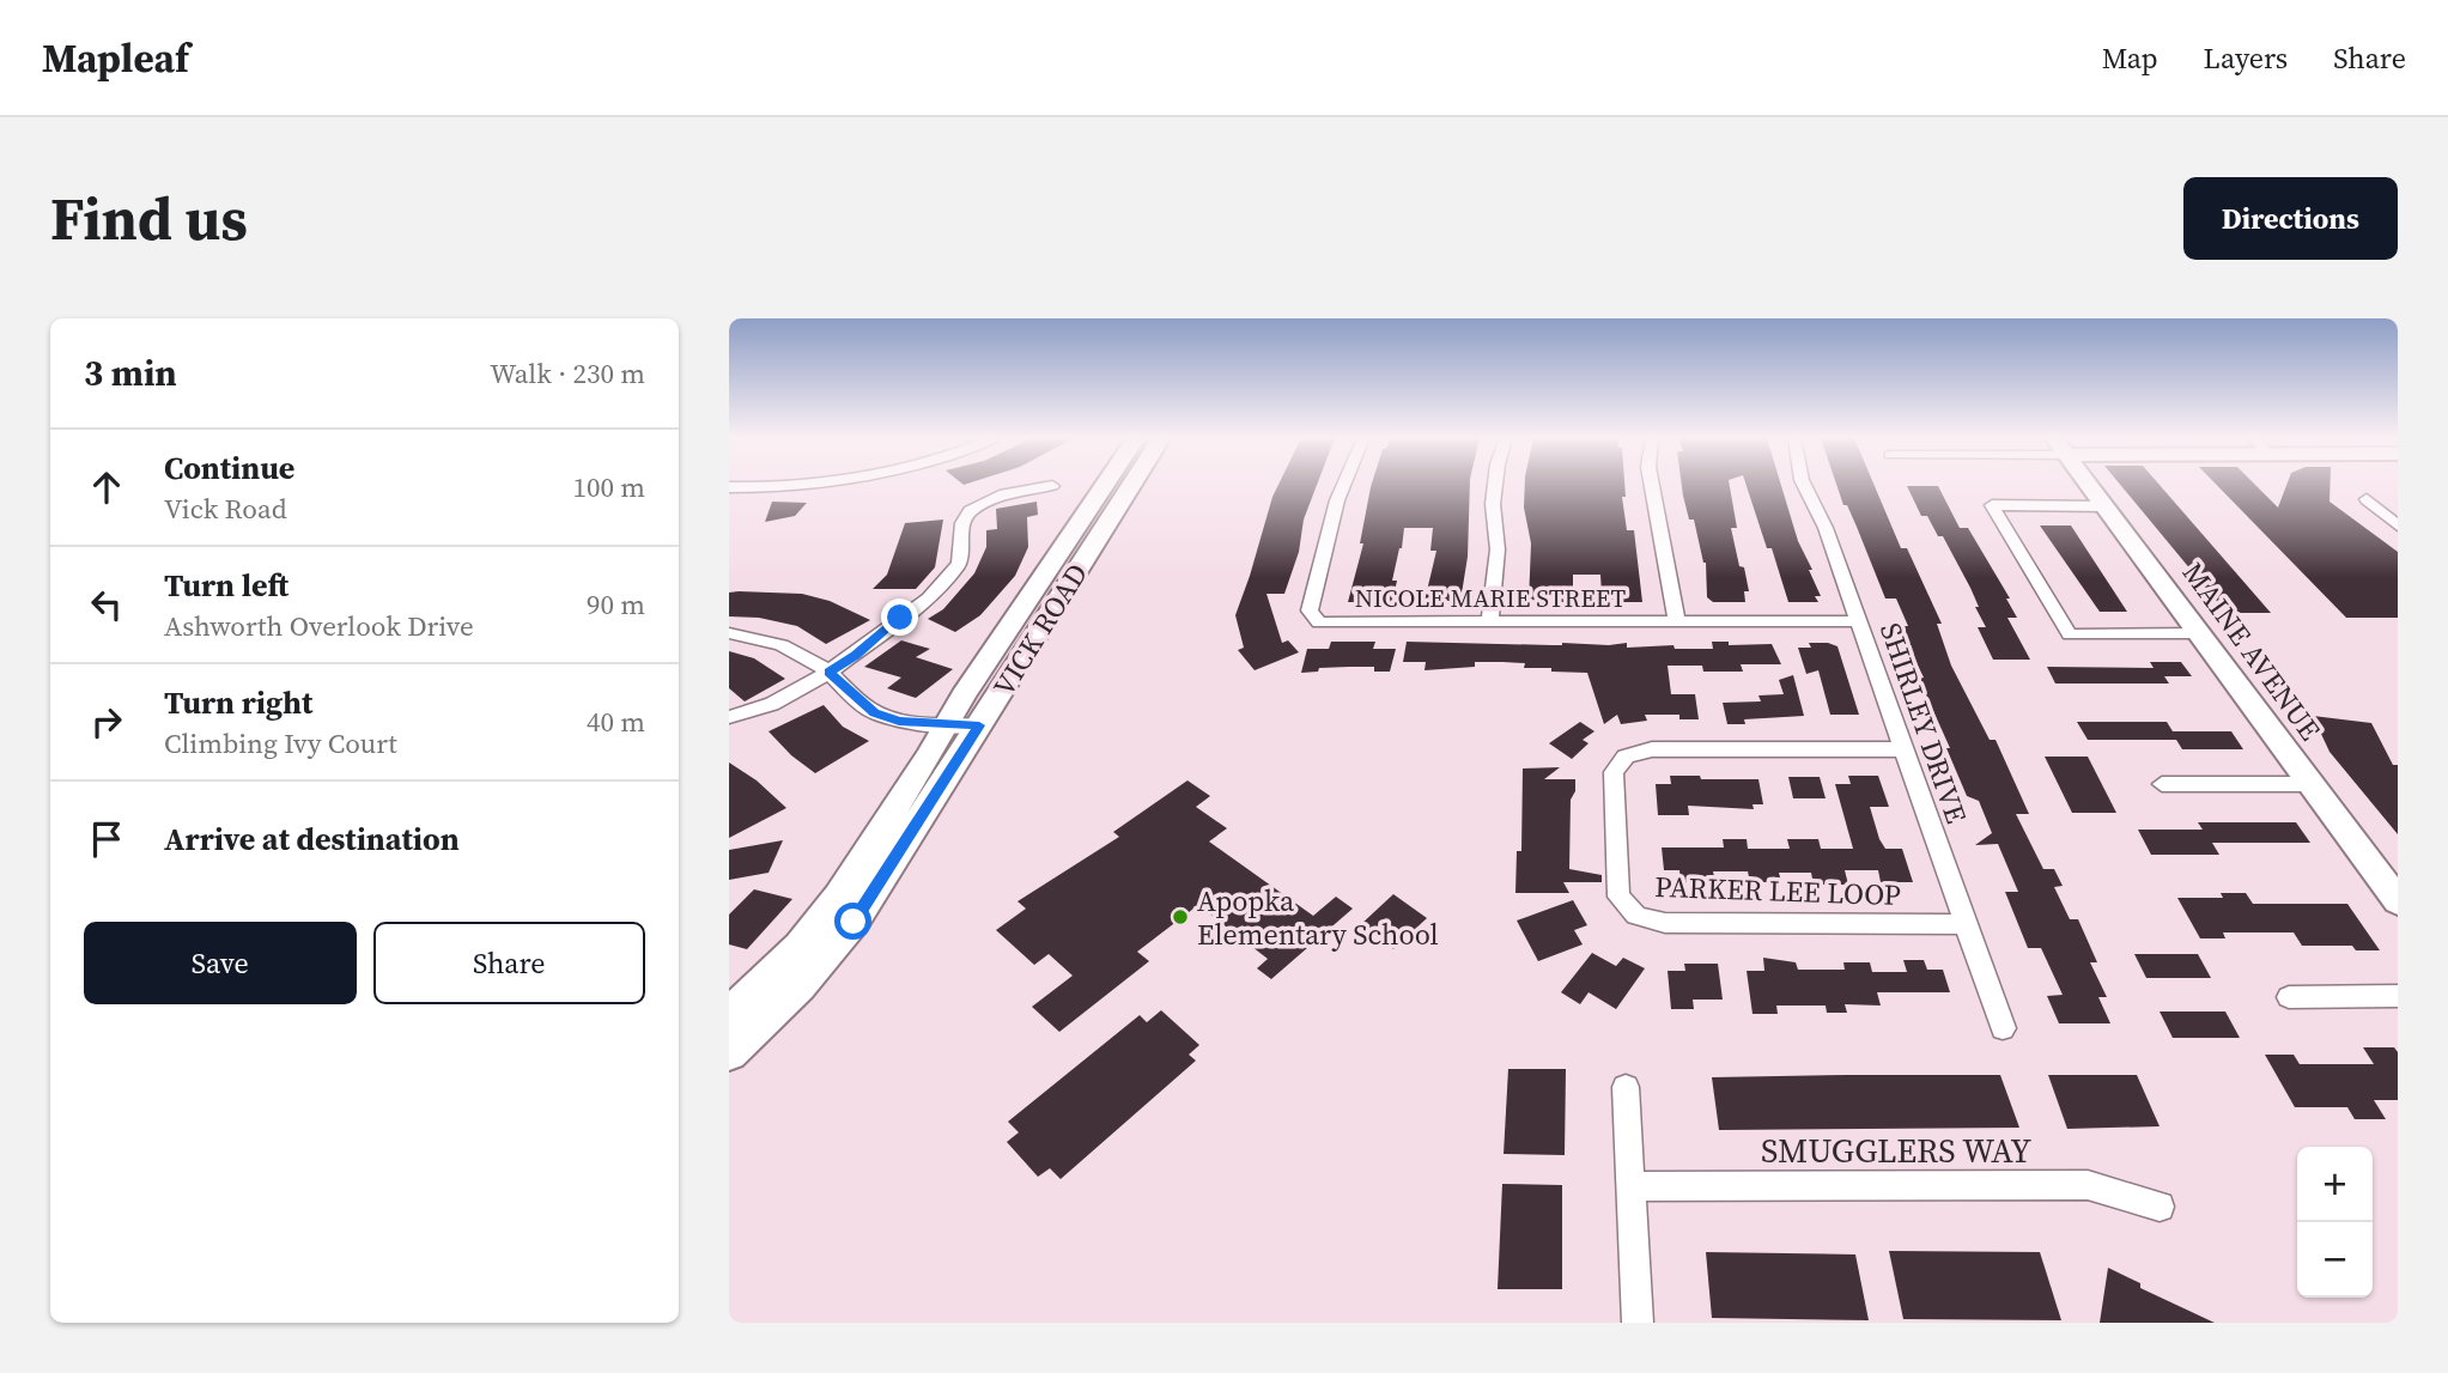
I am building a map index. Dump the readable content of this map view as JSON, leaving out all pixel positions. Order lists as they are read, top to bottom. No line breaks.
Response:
{"streets":{"street":["NICOLE MARIE STREET","VICK ROAD","MAINE AVENUE","SHIRLEY DRIVE","PARKER LEE LOOP","SMUGGLERS WAY"]},"crossings":[["NICOLE MARIE STREET","SHIRLEY DRIVE"],["SHIRLEY DRIVE","PARKER LEE LOOP"]],"places":["Apopka Elementary School"],"page":{"header":"Mapleaf","nav":["Map","Layers","Share"],"buttons":["Directions",["Save","Share"]],"title":"Find us","heading":["3 min","Walk · 230 m"],"list":[["Continue","Vick Road","100 m"],["Turn left","Ashworth Overlook Drive","90 m"],["Turn right","Climbing Ivy Court","40 m"],"Arrive at destination"],"map_buttons":["+","−"]}}
